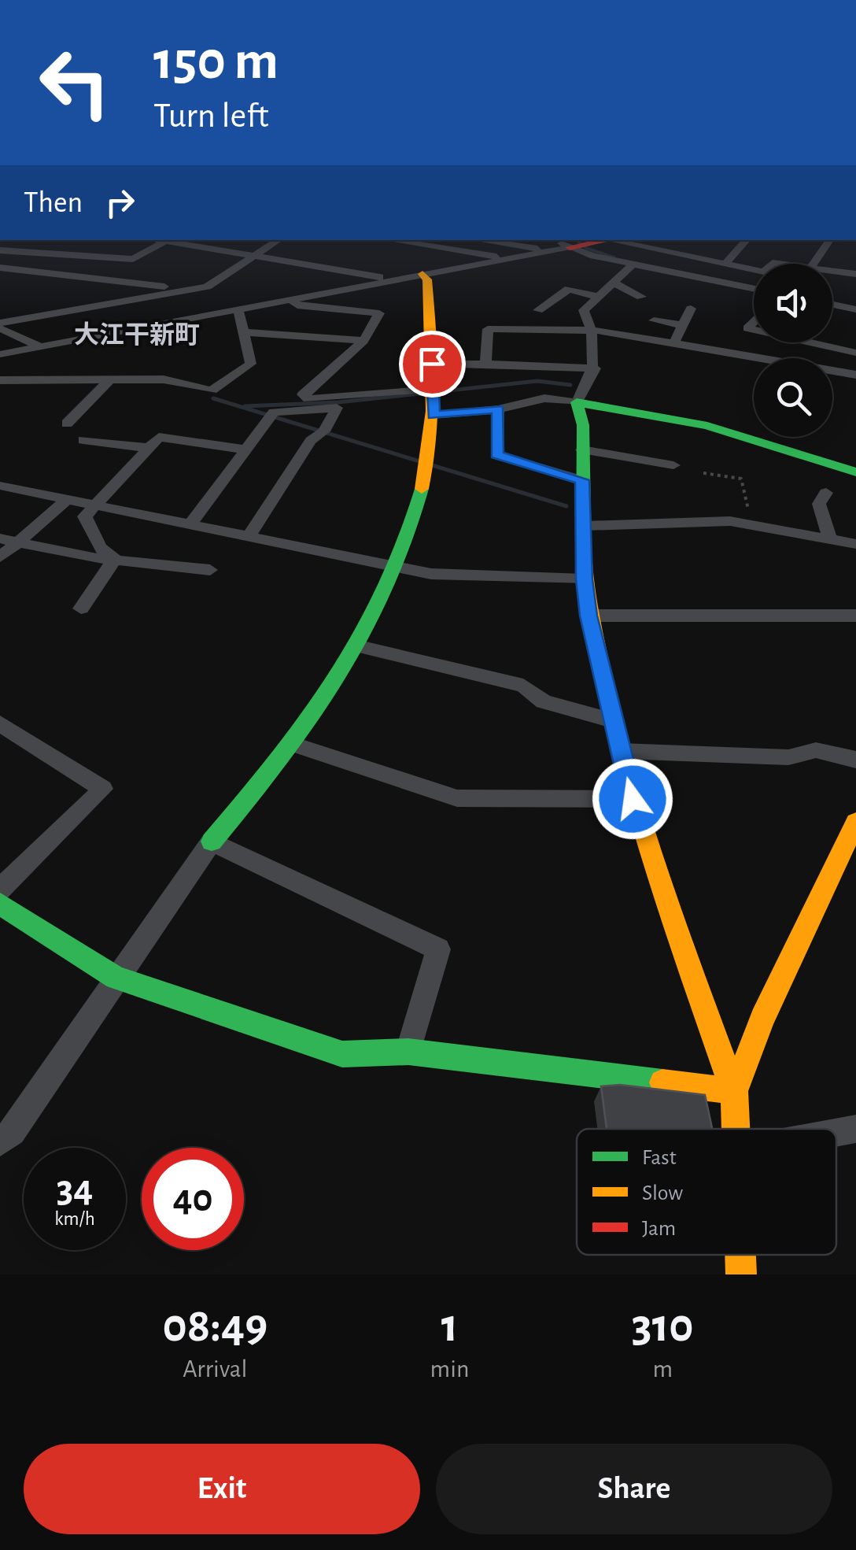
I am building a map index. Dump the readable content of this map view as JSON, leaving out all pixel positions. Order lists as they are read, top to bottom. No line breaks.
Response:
{"districts":["大江干新町"],"legend":["Fast","Slow","Jam"],"page":{"turn":["150 m","Turn left"],"then":"Then","speed":"34 km/h","limit":"40","eta":["08:49","Arrival","1","min","310","m"],"buttons":["Exit","Share"]}}
